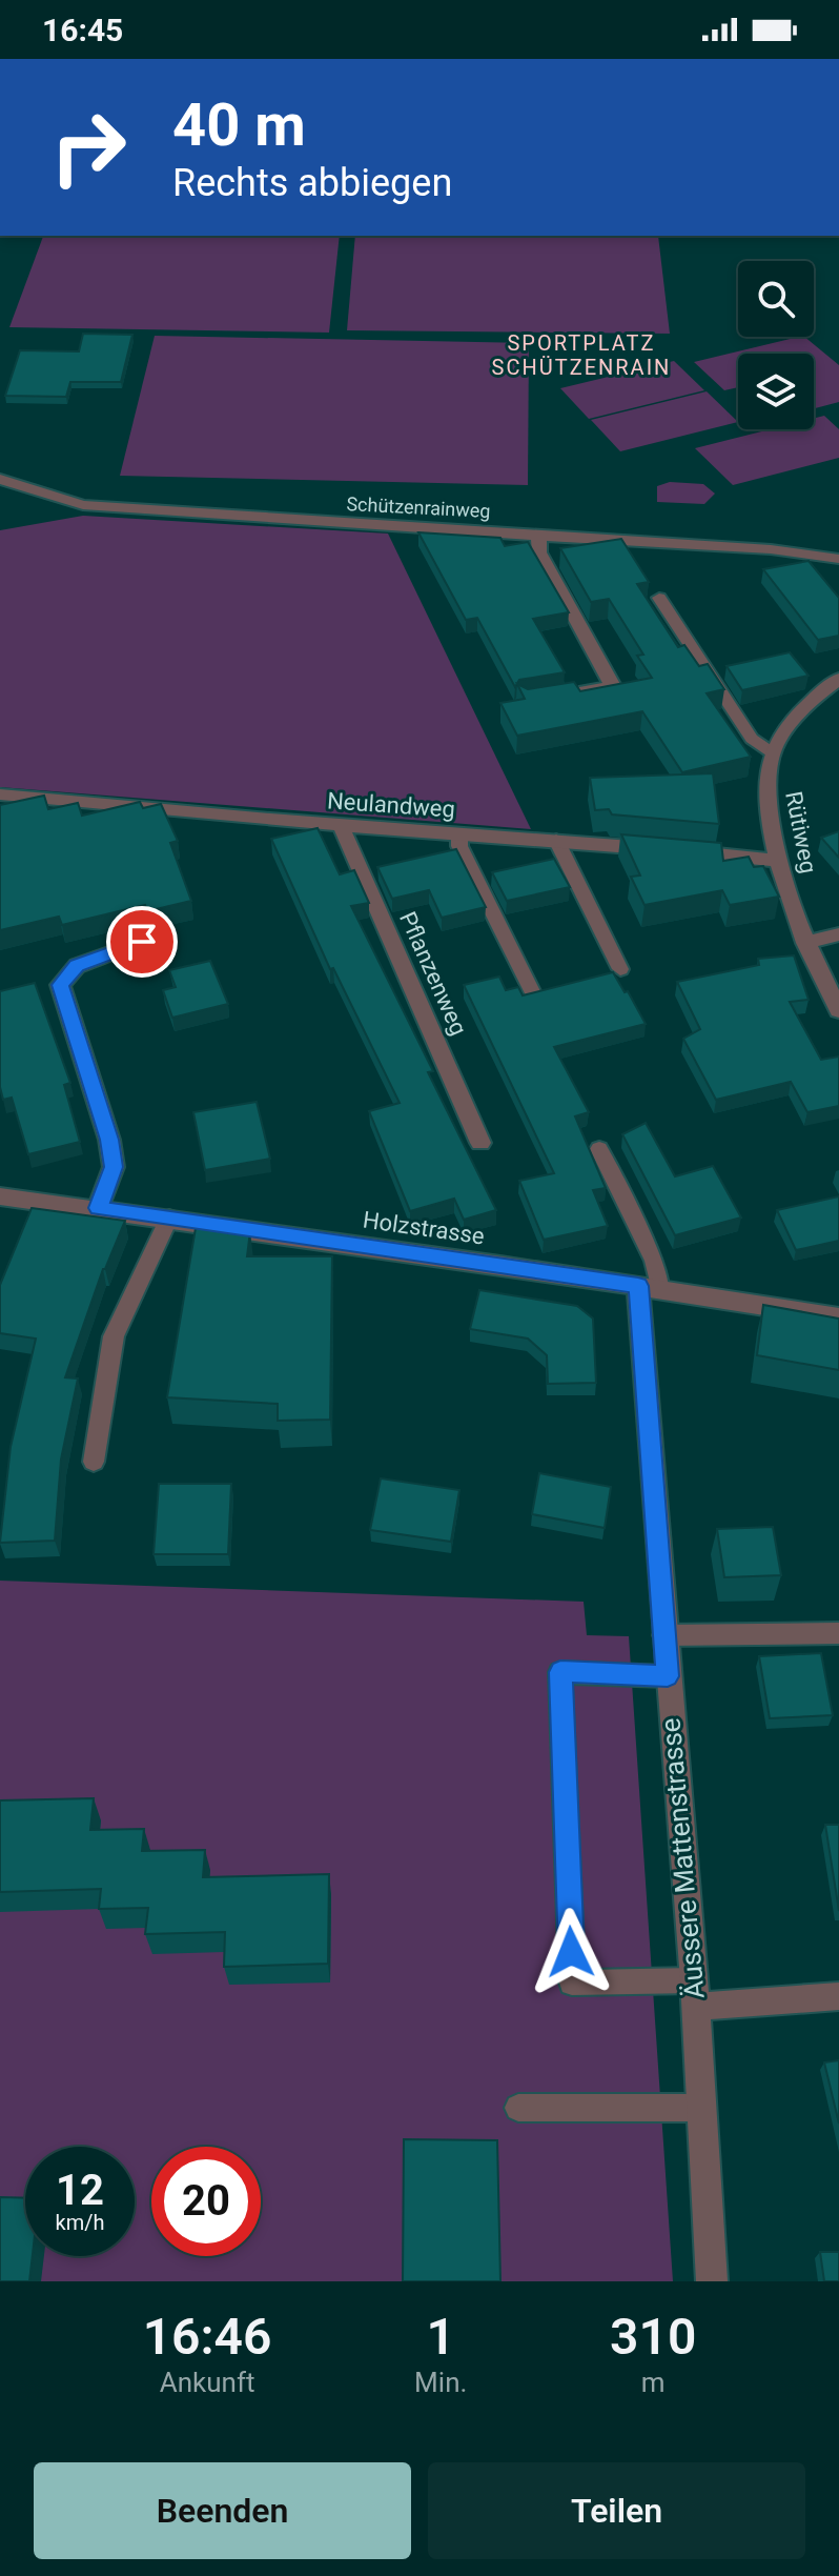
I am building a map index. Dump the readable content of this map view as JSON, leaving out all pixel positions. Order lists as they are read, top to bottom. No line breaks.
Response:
{"streets":{"street":["Schützenrainweg","Neulandweg","Rütiweg","Pflanzenweg","Holzstrasse","Äussere Mattenstrasse"]},"crossings":[["Neulandweg","Rütiweg"],["Neulandweg","Pflanzenweg"],["Holzstrasse","Äussere Mattenstrasse"]],"districts":["SPORTPLATZ SCHÜTZENRAIN"],"page":{"status":"16:45","turn":["40 m","Rechts abbiegen"],"speed":"12 km/h","limit":"20","eta":["16:46","Ankunft","1","Min.","310","m"],"buttons":["Beenden","Teilen"]}}
